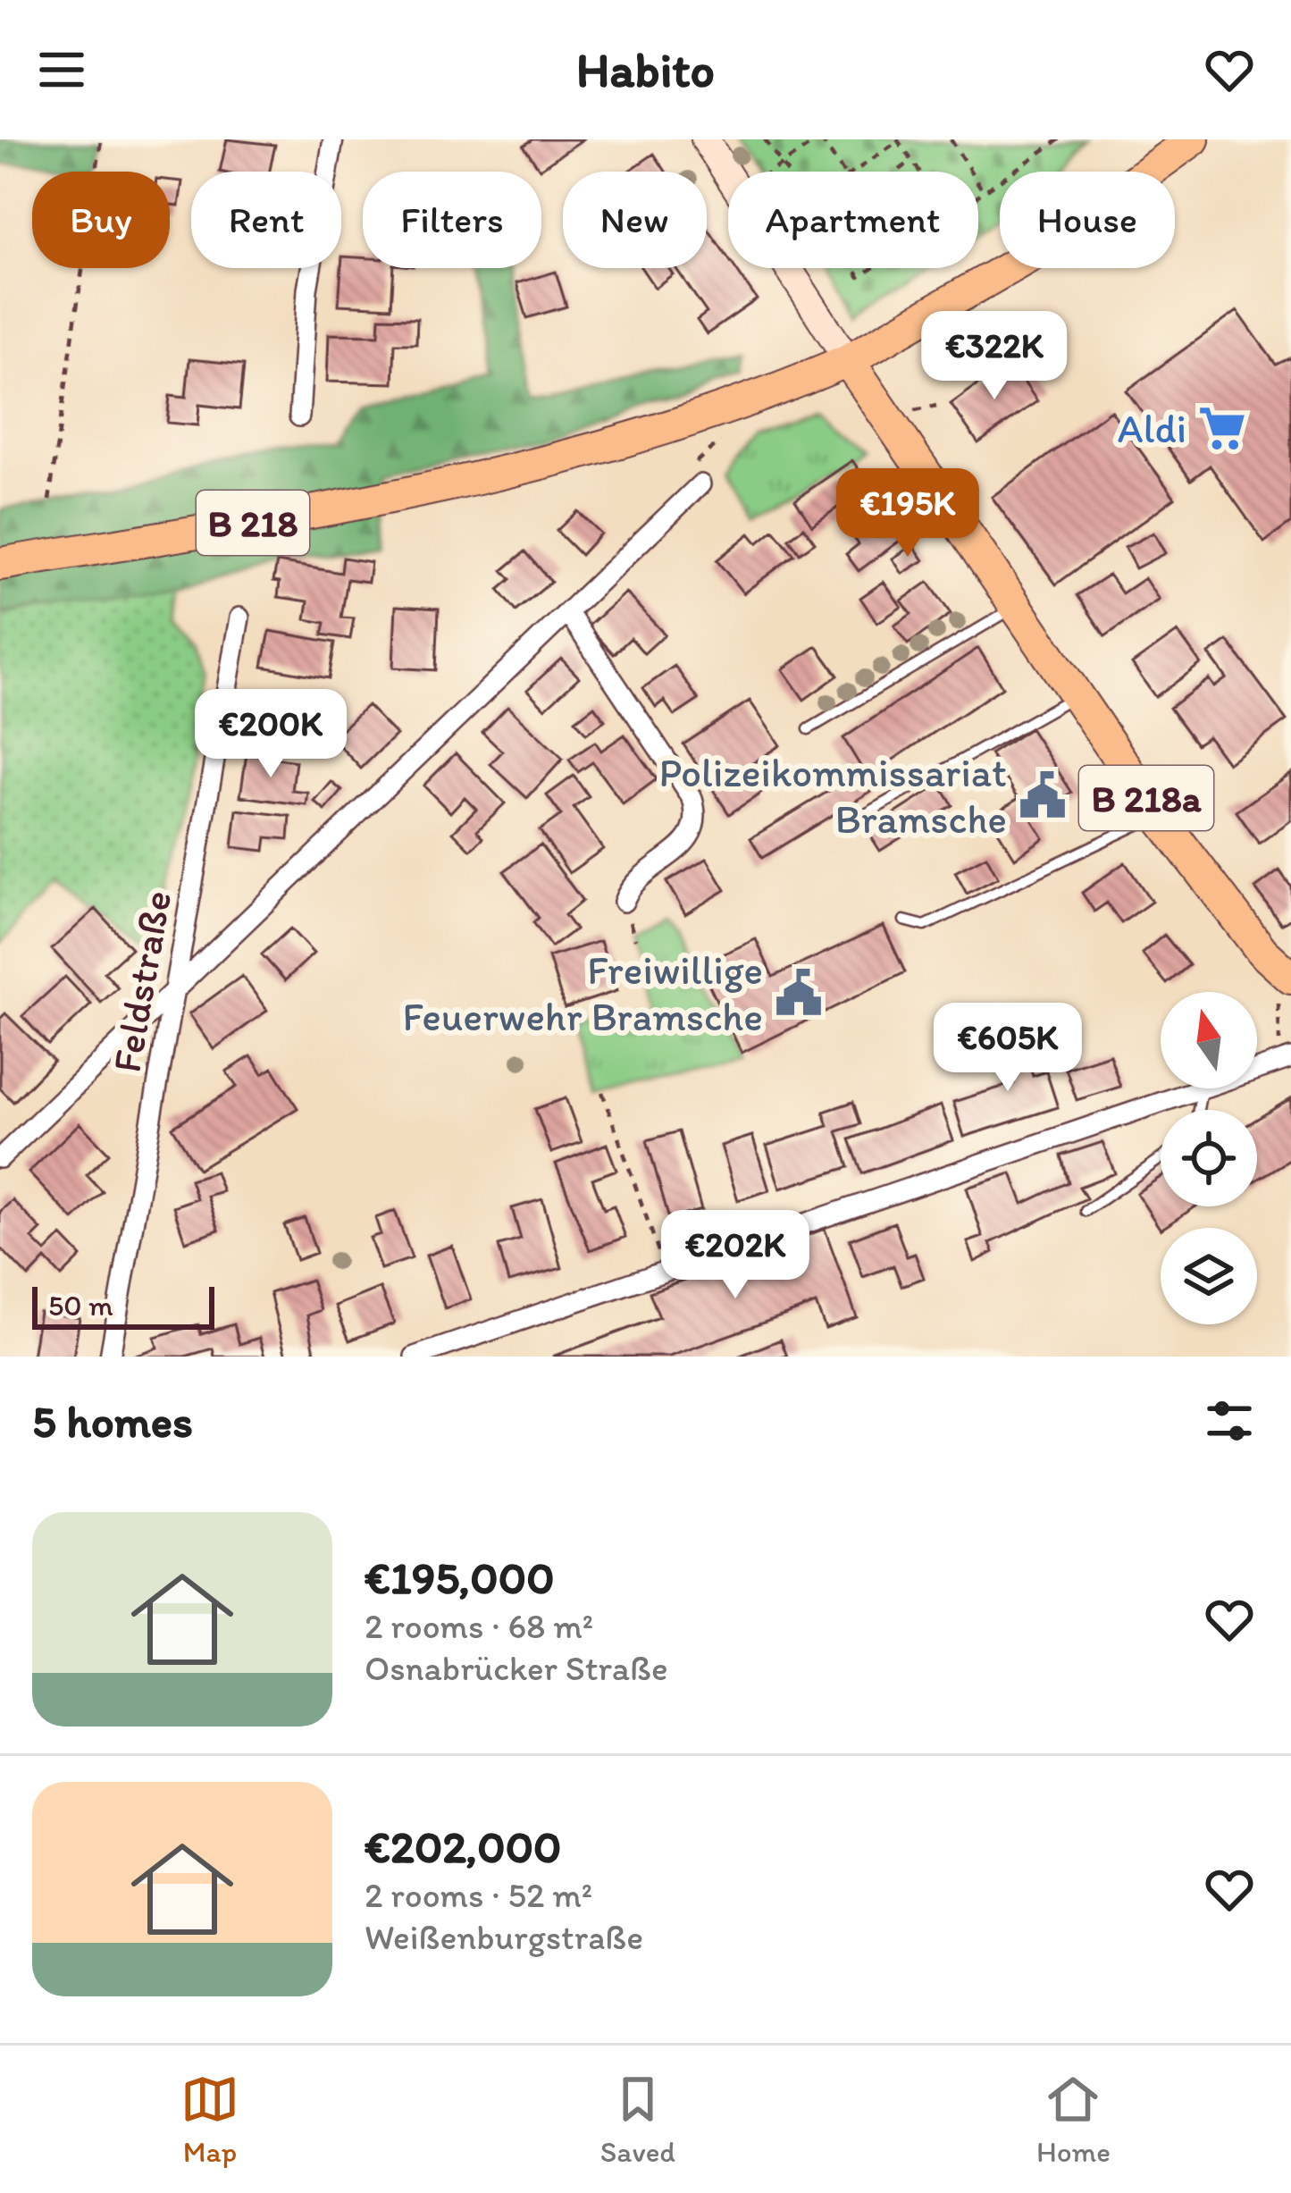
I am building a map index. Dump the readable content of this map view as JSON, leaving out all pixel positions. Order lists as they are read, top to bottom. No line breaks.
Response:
{"streets":{"main road":["B 218","B 218a"],"street":["Feldstraße"]},"crossings":[["B 218","B 218a"]],"places":{"supermarket":["Aldi"],"public building":["Polizeikommissariat Bramsche","Freiwillige Feuerwehr Bramsche"]},"scale_bar":"50 m","north":"top","page":{"header":"Habito","chip":["Buy","Rent","Filters","New","Apartment","House"],"price":["€322K","€195K","€200K","€605K","€202K"],"scale":"50 m","heading":"5 homes","list":[{"name":"€195,000","note":"2 rooms · 68 m² · Osnabrücker Straße"},{"name":"€202,000","note":"2 rooms · 52 m² · Weißenburgstraße"}],"tabs":["Map","Saved","Home"]}}
